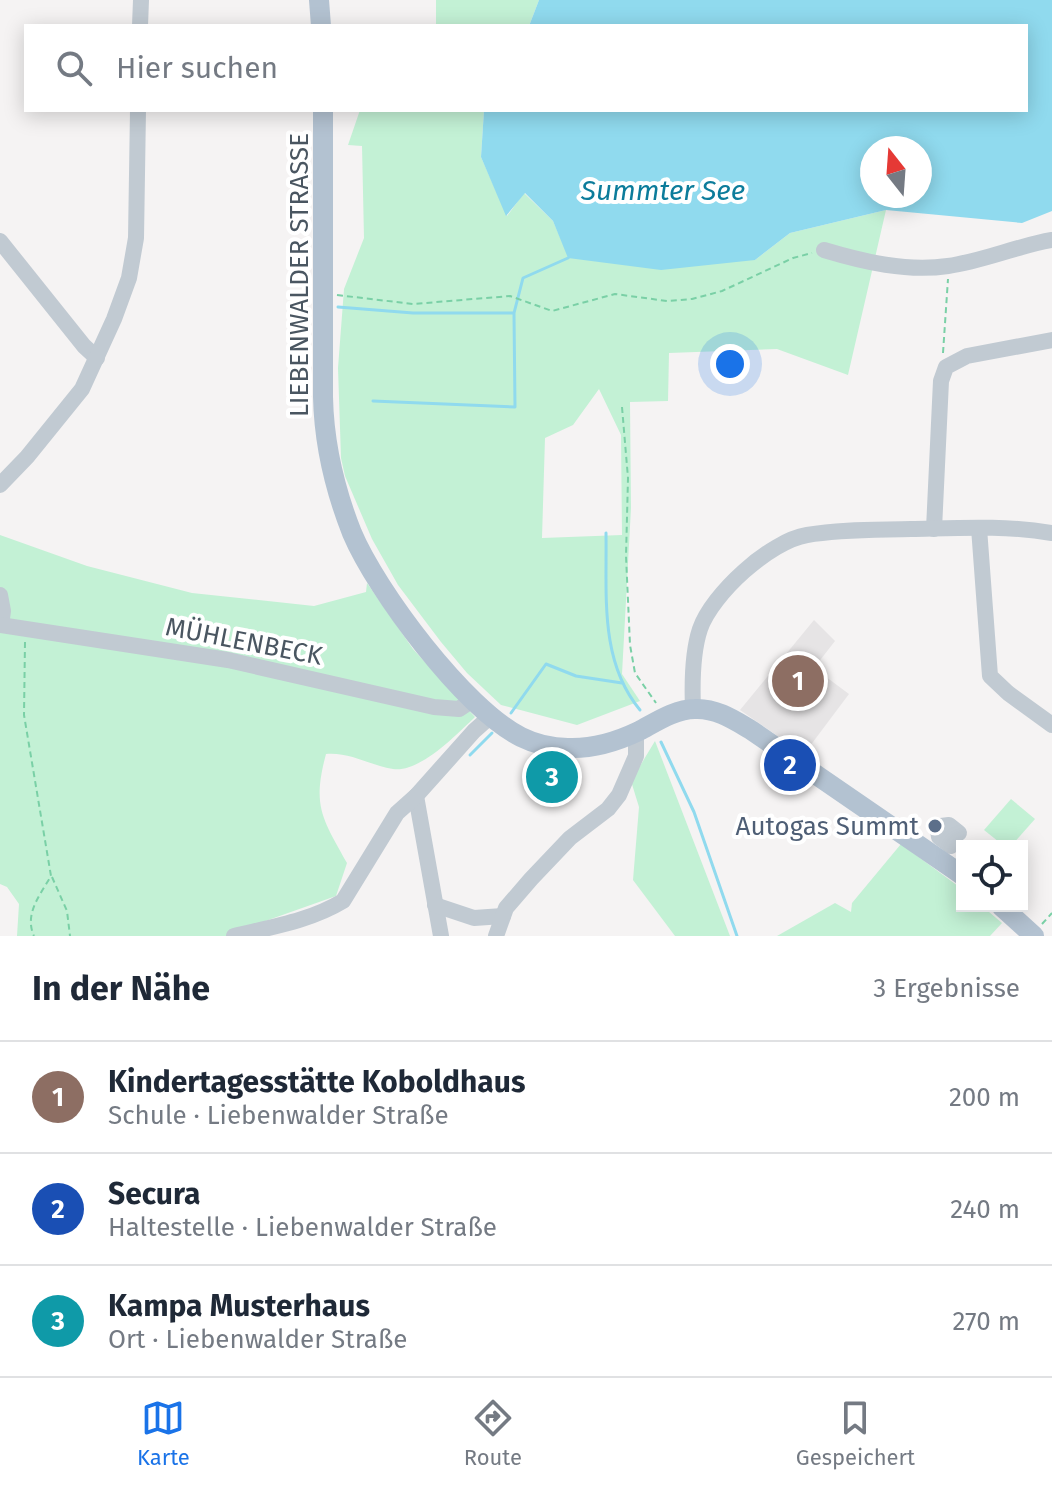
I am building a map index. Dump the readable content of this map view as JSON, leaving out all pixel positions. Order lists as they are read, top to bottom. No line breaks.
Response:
{"streets":{"main road":["LIEBENWALDER STRASSE"],"street":["MÜHLENBECK"]},"crossings":[["LIEBENWALDER STRASSE","MÜHLENBECK"]],"water":["Summter See"],"places":["Autogas Summt"],"north":"top","page":{"search":"Hier suchen","pins":["1","2","3"],"heading":["In der Nähe","3 Ergebnisse"],"list":[{"mark":"1","name":"Kindertagesstätte Koboldhaus","note":"Schule · Liebenwalder Straße","value":"200 m"},{"mark":"2","name":"Secura","note":"Haltestelle · Liebenwalder Straße","value":"240 m"},{"mark":"3","name":"Kampa Musterhaus","note":"Ort · Liebenwalder Straße","value":"270 m"}],"nav":["Karte","Route","Gespeichert"]}}
